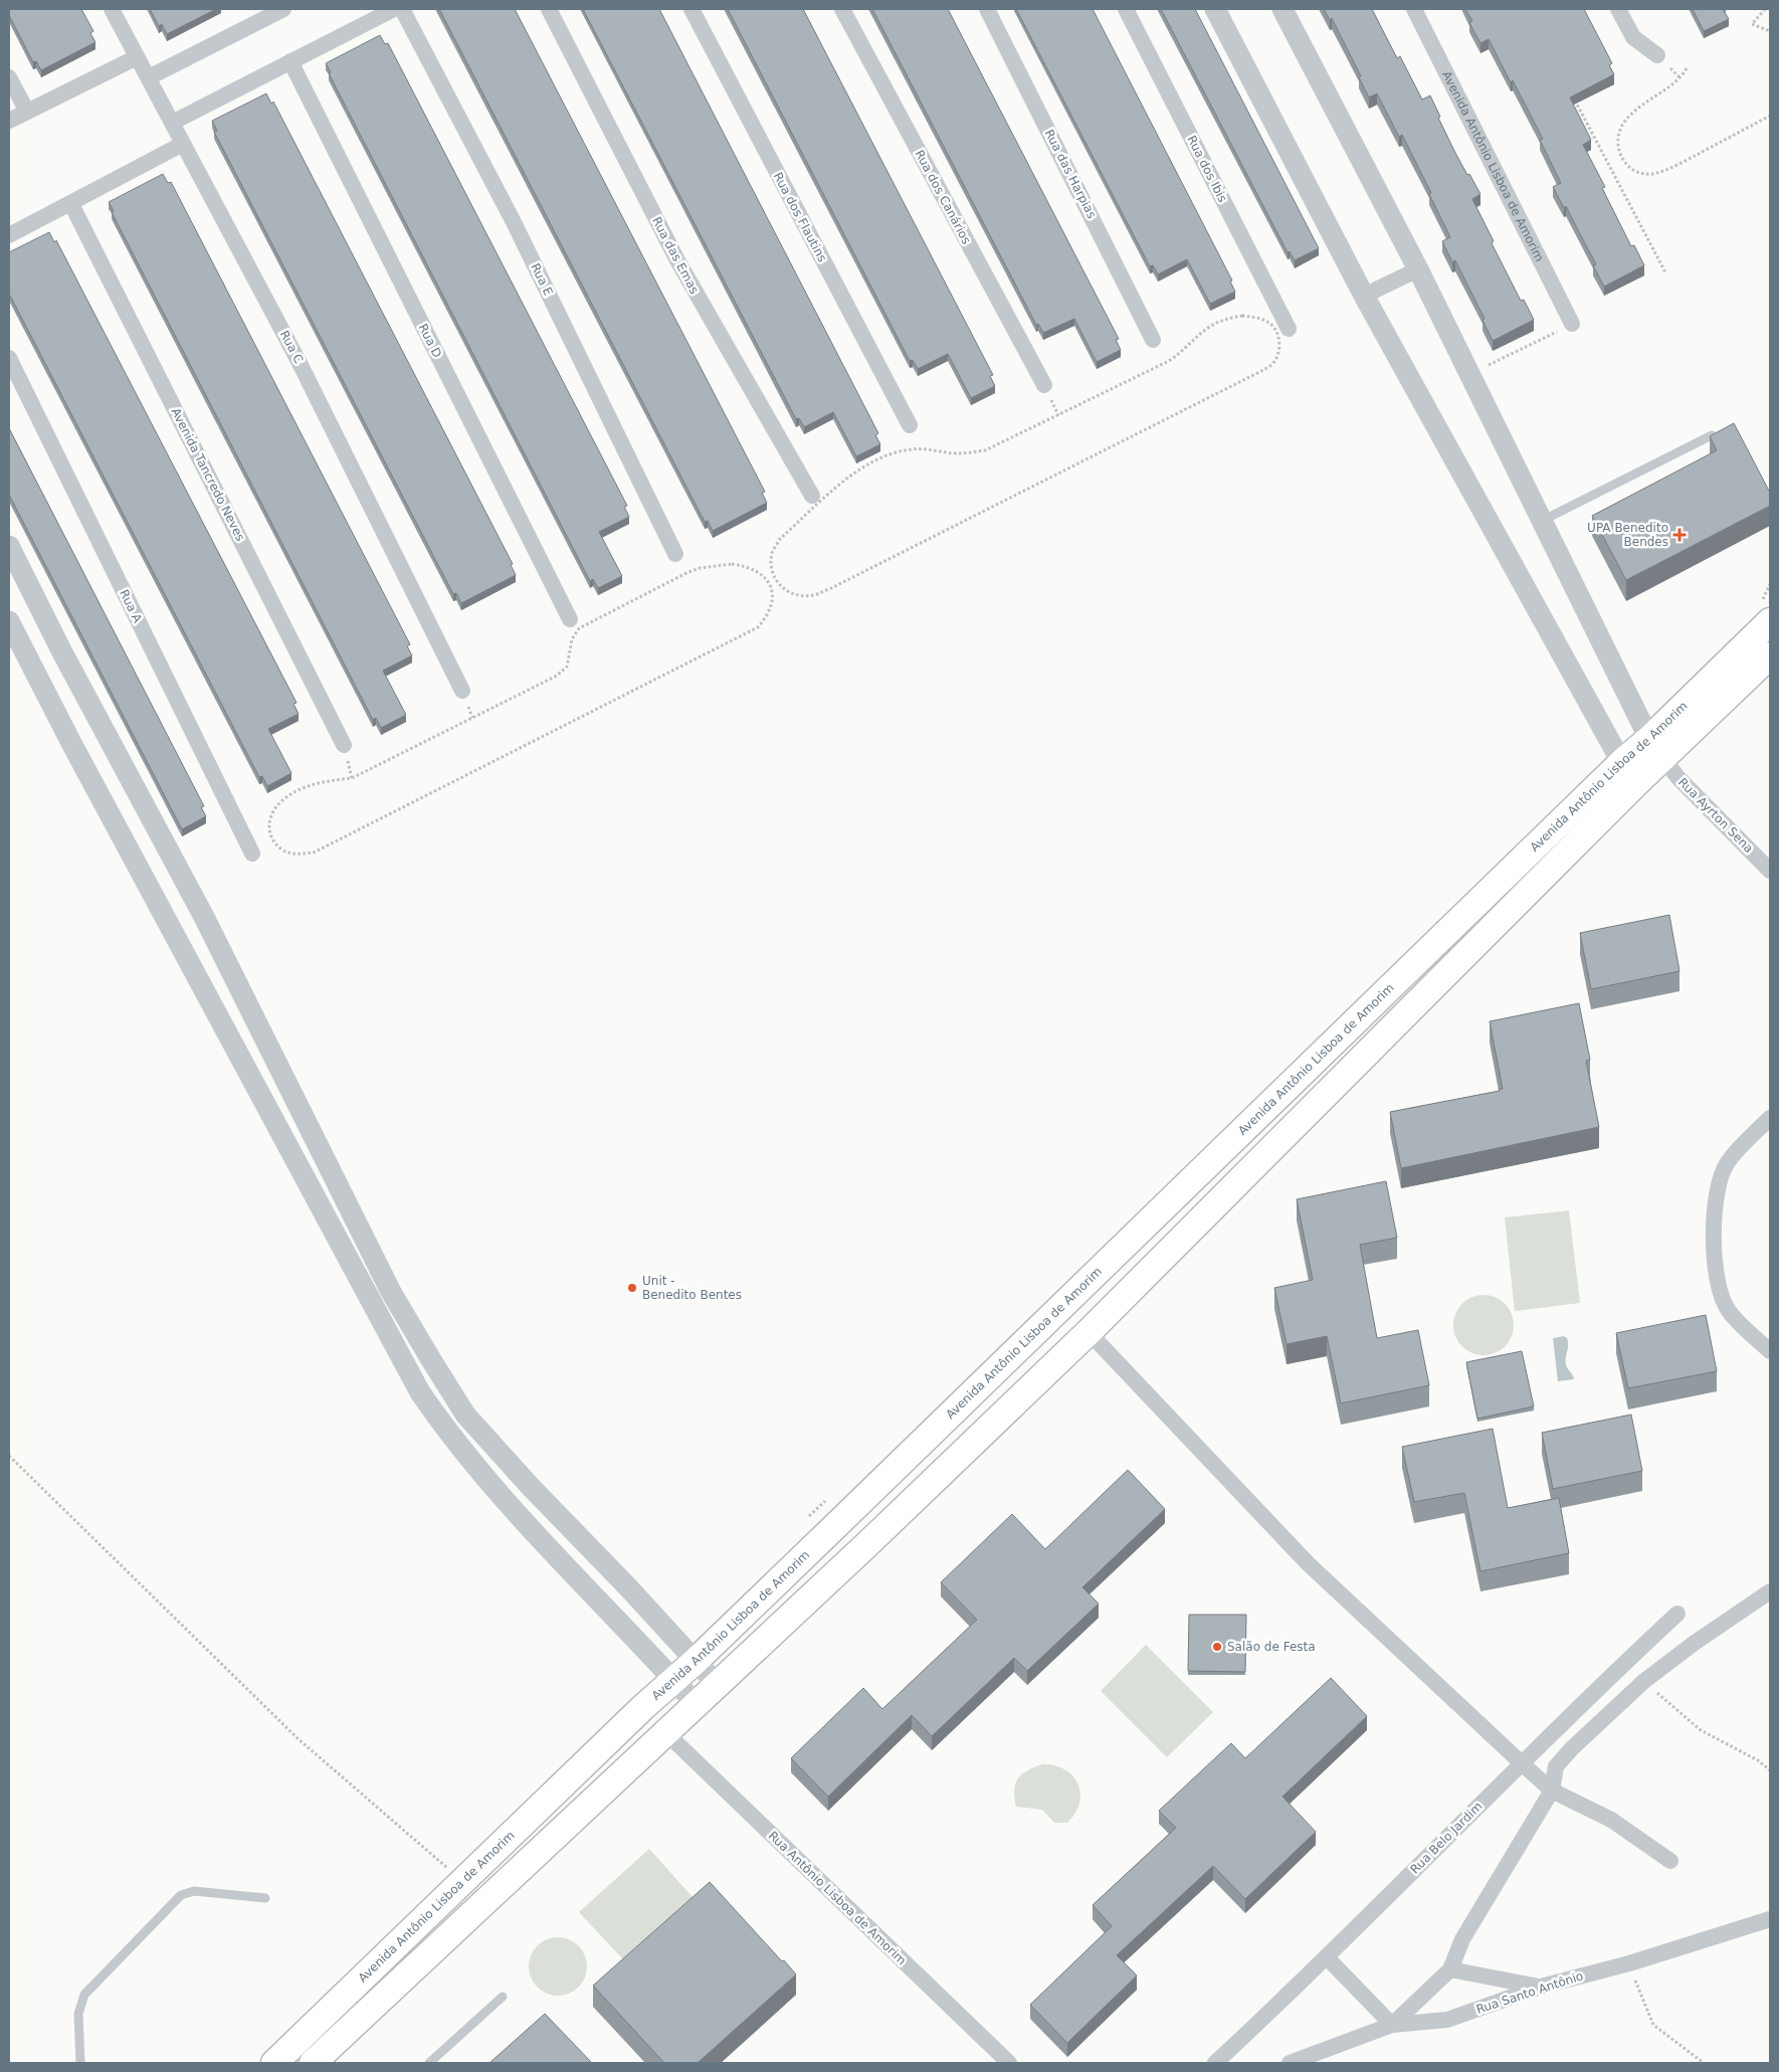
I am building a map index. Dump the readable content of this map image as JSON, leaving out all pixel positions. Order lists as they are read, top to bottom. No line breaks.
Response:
{"streets":{"main road":["Avenida Antônio Lisboa de Amorim"],"street":["Rua dos Ibis","Rua das Harpias","Rua dos Canários","Rua dos Flautins","Rua das Emas","Rua E","Rua D","Rua C","Avenida Tancredo Neves","Rua A","Rua Ayrton Sena","Rua Belo Jardim","Rua Antônio Lisboa de Amorim","Rua Santo Antônio"]},"crossings":[["Avenida Antônio Lisboa de Amorim","Rua Ayrton Sena"],["Avenida Antônio Lisboa de Amorim","Rua Antônio Lisboa de Amorim"]],"places":{"health":["UPA Benedito Bendes"],"other":["Unit - Benedito Bentes","Salão de Festa"]}}
